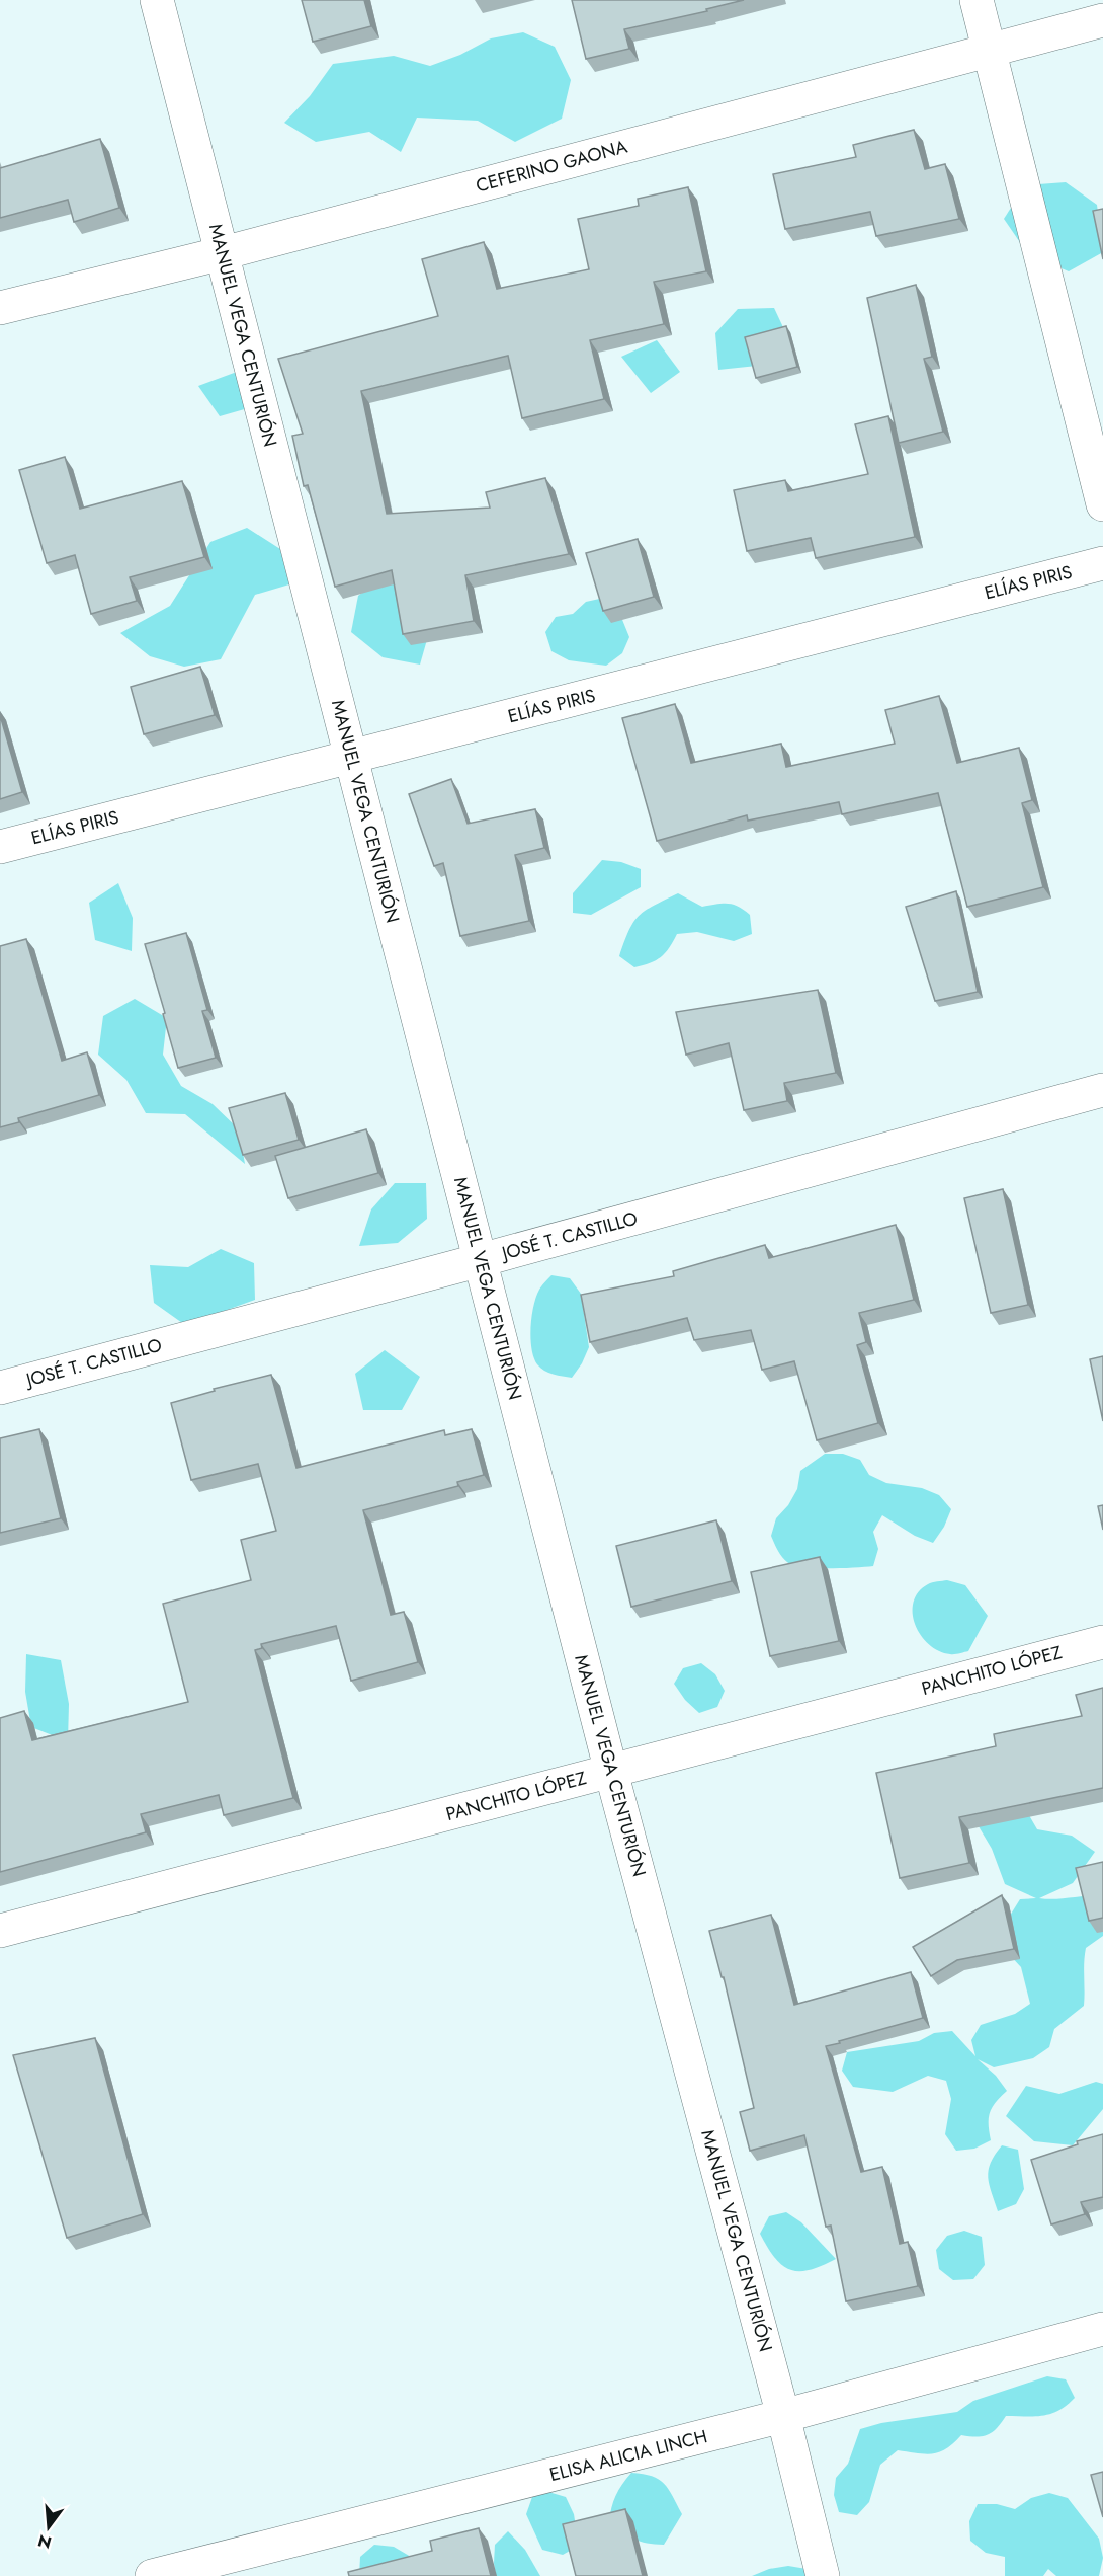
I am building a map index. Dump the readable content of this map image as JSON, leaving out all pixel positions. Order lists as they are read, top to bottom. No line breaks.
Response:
{"streets":{"street":["CEFERINO GAONA","MANUEL VEGA CENTURIÓN","ELÍAS PIRIS","JOSÉ T. CASTILLO","PANCHITO LÓPEZ","ELISA ALICIA LINCH"]},"crossings":[["CEFERINO GAONA","MANUEL VEGA CENTURIÓN"],["MANUEL VEGA CENTURIÓN","ELÍAS PIRIS"],["MANUEL VEGA CENTURIÓN","JOSÉ T. CASTILLO"],["MANUEL VEGA CENTURIÓN","PANCHITO LÓPEZ"],["MANUEL VEGA CENTURIÓN","ELISA ALICIA LINCH"]],"north":"bottom"}
